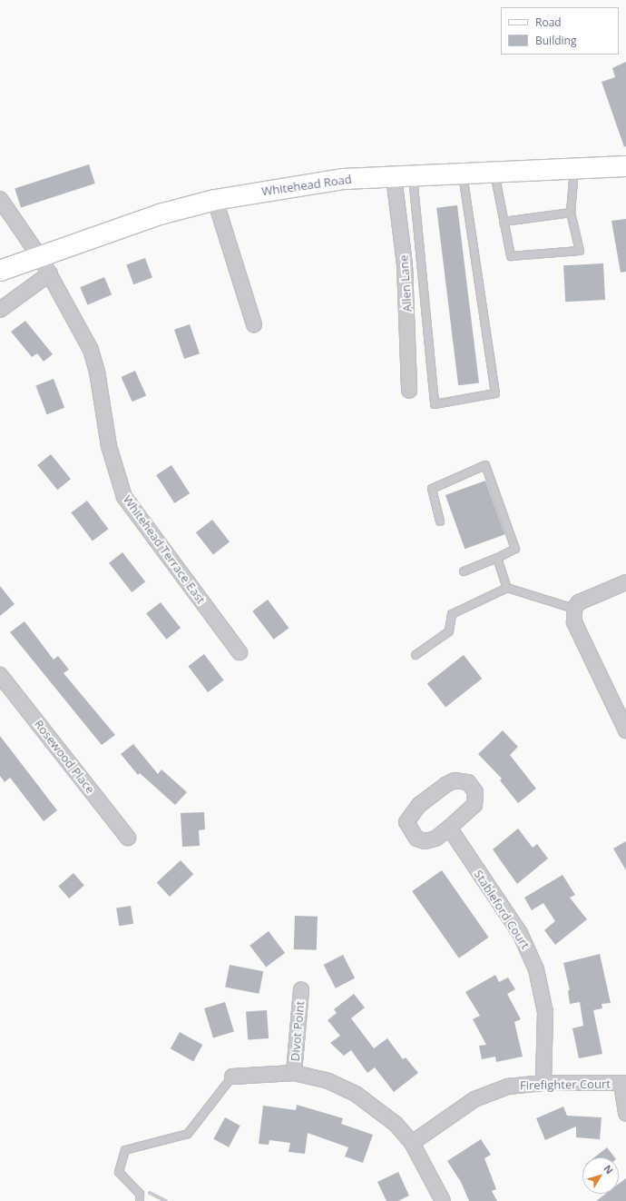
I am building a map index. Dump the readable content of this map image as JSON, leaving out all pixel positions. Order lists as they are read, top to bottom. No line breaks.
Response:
{"streets":{"main road":["Whitehead Road"],"street":["Allen Lane","Whitehead Terrace East","Rosewood Place","Stableford Court","Divot Point","Firefighter Court"]},"crossings":[["Whitehead Road","Allen Lane"],["Whitehead Road","Whitehead Terrace East"],["Stableford Court","Firefighter Court"]],"legend":["Road","Building"],"north":"top right"}
